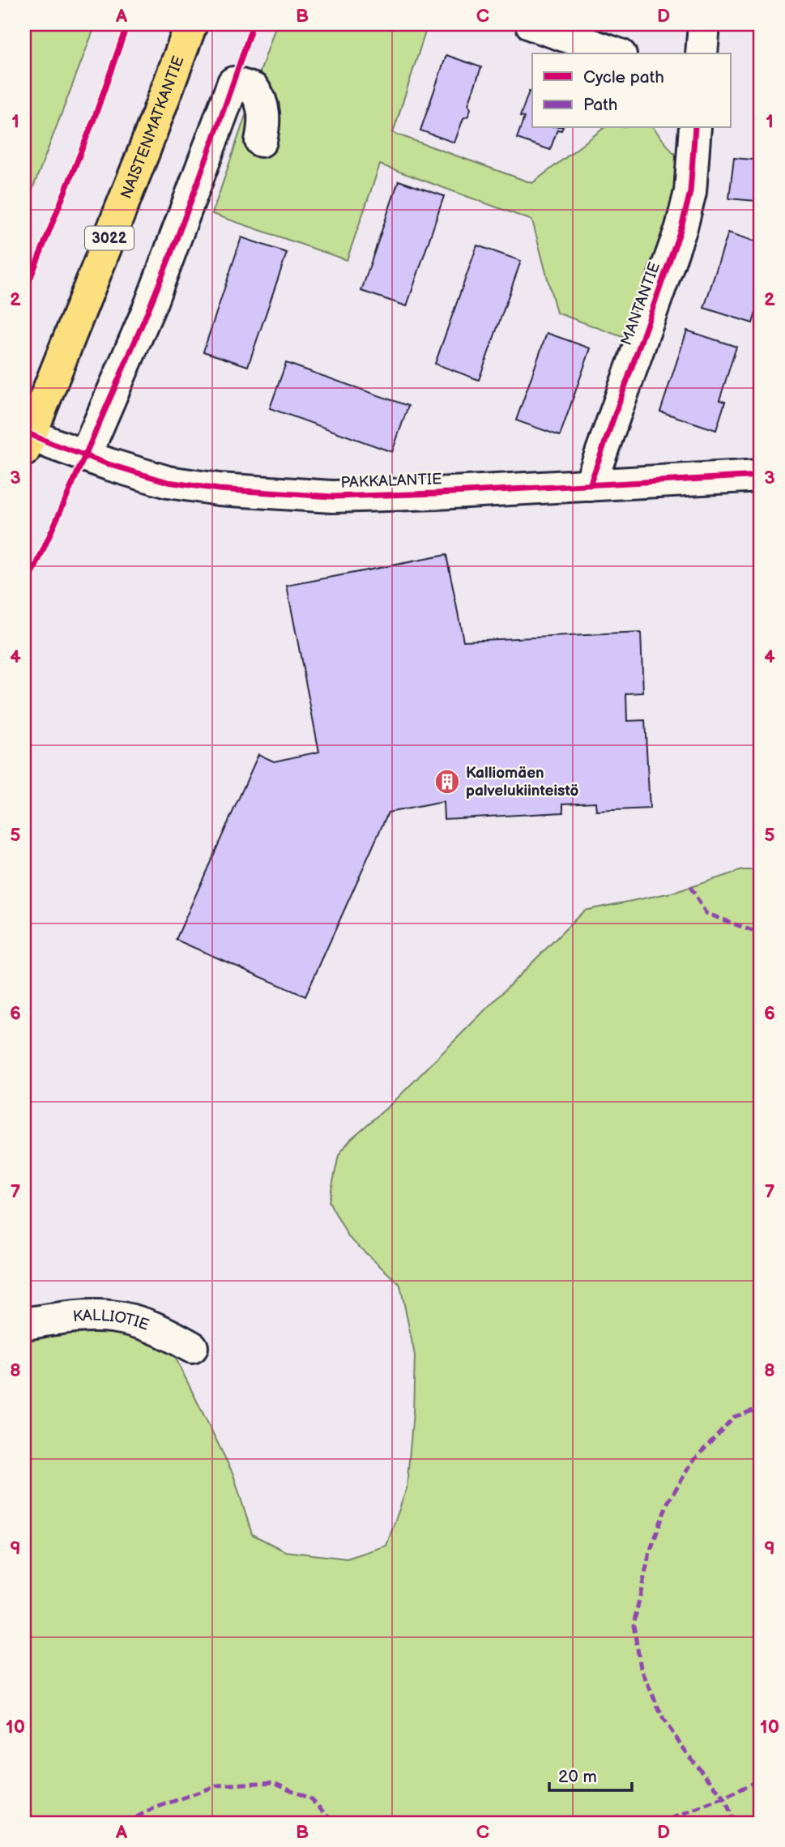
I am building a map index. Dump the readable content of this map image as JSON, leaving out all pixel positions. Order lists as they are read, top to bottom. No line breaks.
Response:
{"streets":{"main road":["NAISTENMATKANTIE","3022"],"street":["MANTANTIE","PAKKALANTIE","KALLIOTIE"]},"crossings":[["NAISTENMATKANTIE","PAKKALANTIE"],["MANTANTIE","PAKKALANTIE"]],"places":{"building":["Kalliomäen palvelukiinteistö"]},"legend":["Cycle path","Path"],"scale_bar":"20 m","grid":{"columns":["A","B","C","D"],"rows":["1","2","3","4","5","6","7","8","9","10"]}}
